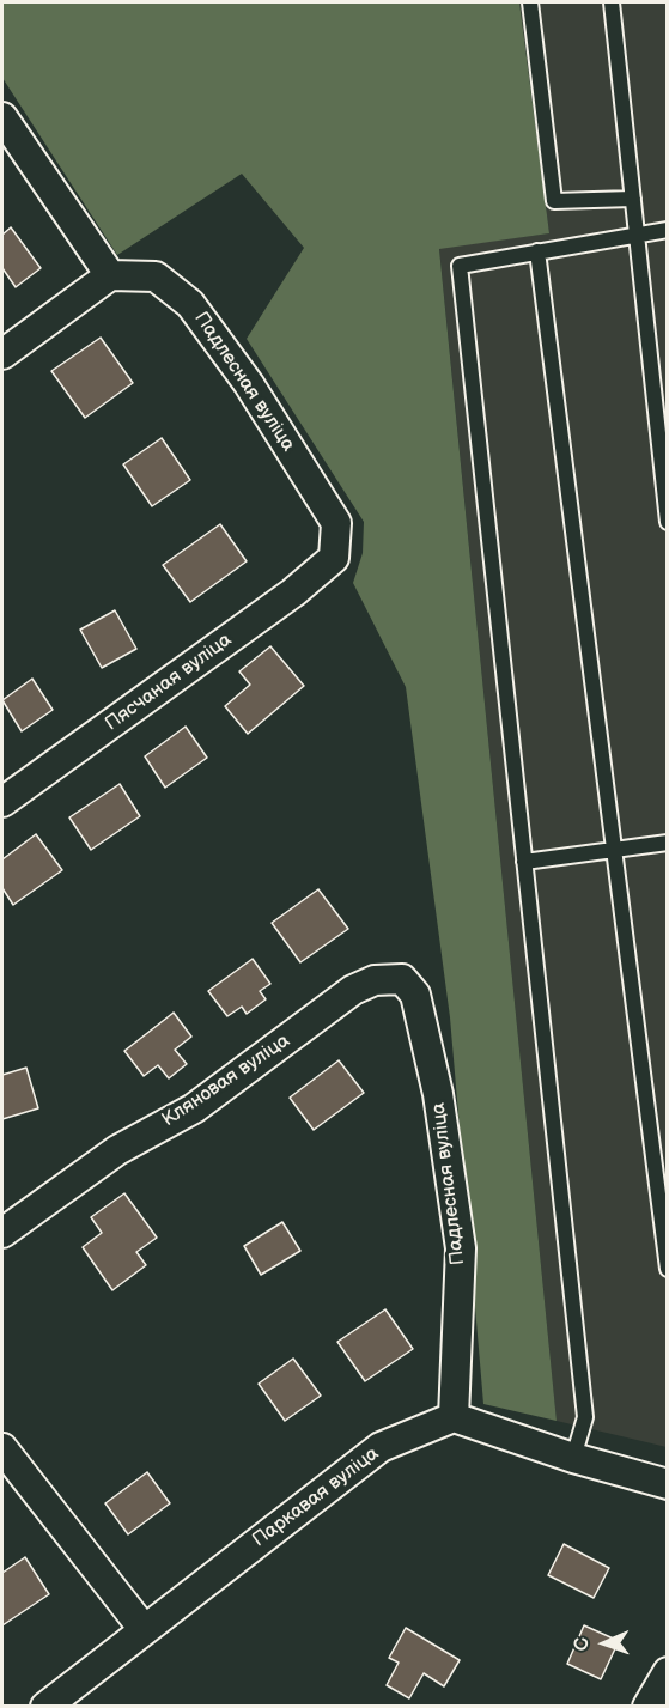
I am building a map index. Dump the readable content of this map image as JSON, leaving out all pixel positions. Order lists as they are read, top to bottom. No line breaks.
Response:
{"streets":{"street":["Падлесная вуліца","Пясчаная вуліца","Кляновая вуліца","Паркавая вуліца"]},"crossings":[["Падлесная вуліца","Пясчаная вуліца"],["Падлесная вуліца","Кляновая вуліца"],["Падлесная вуліца","Паркавая вуліца"]],"north":"left"}
